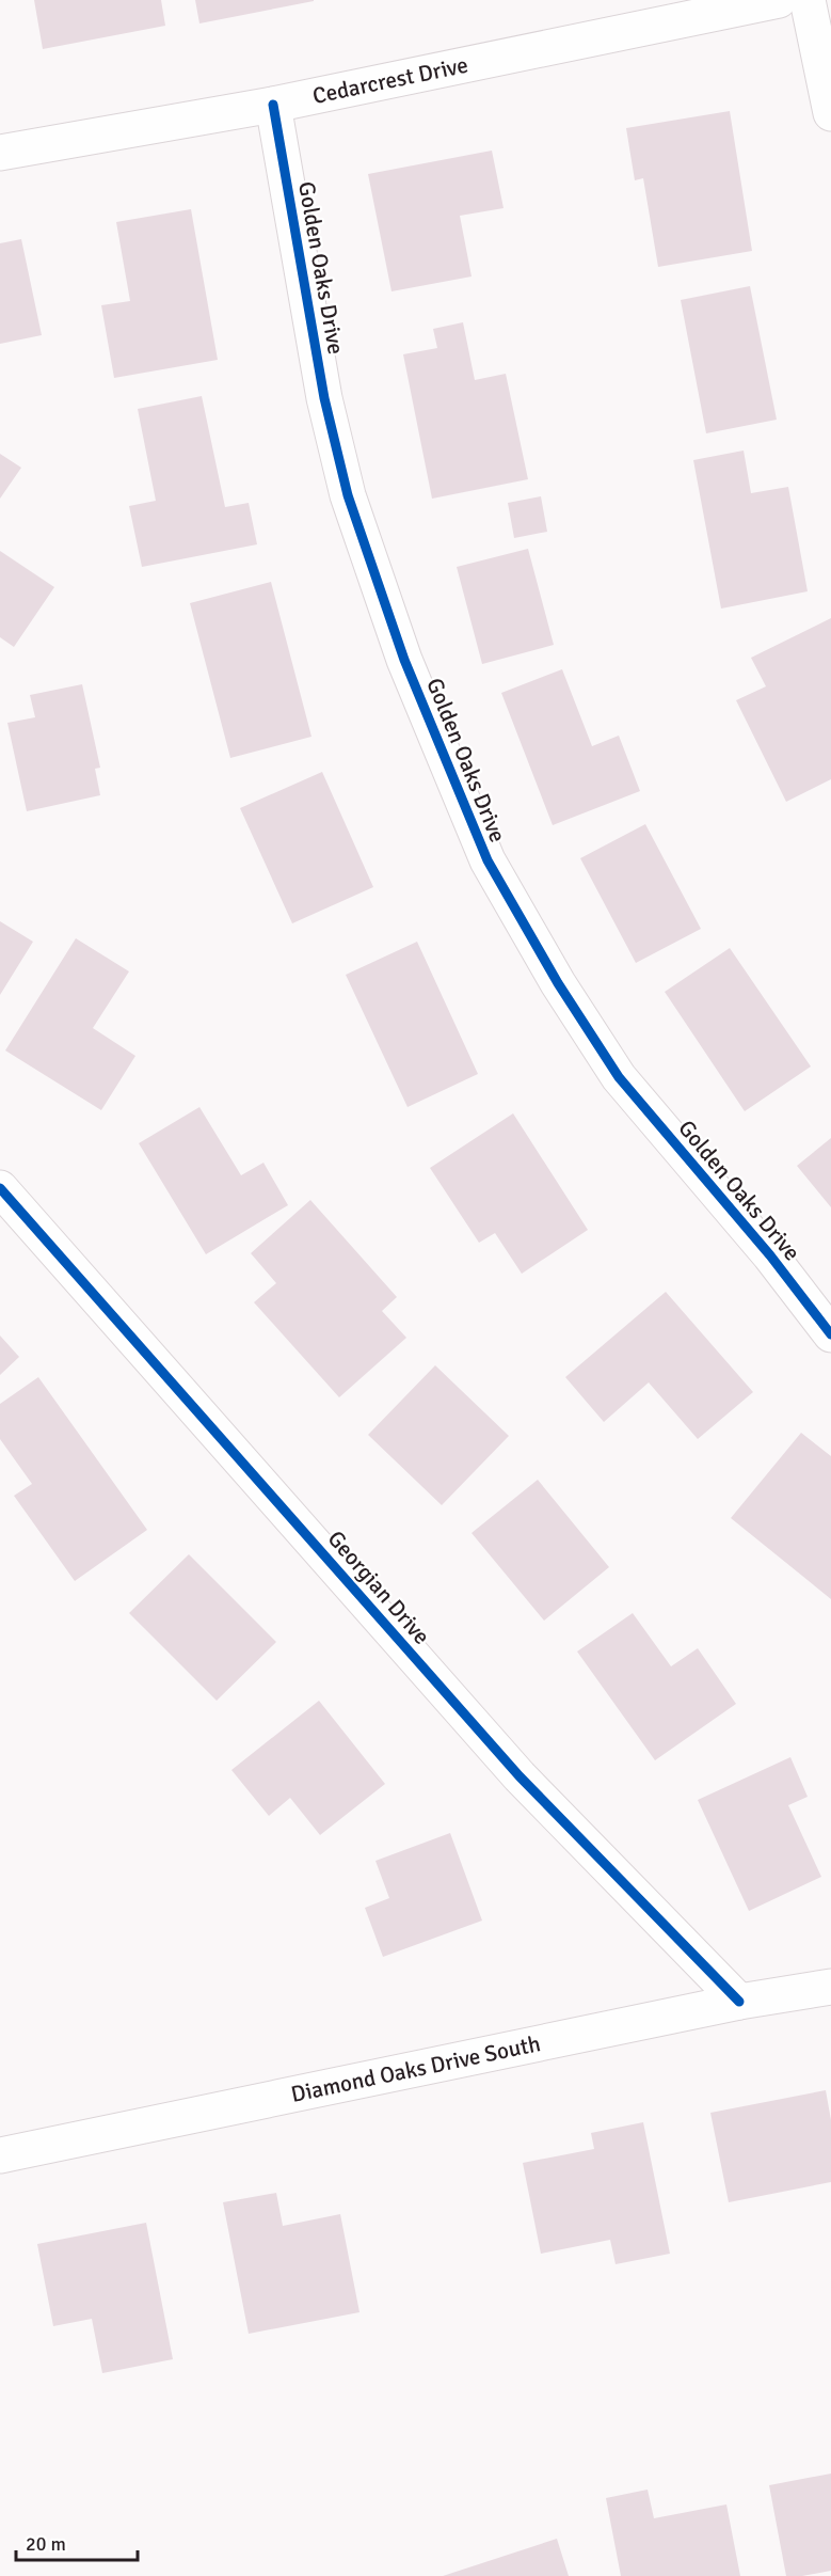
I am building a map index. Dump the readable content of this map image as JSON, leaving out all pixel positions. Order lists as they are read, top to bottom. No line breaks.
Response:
{"streets":{"street":["Cedarcrest Drive","Golden Oaks Drive","Georgian Drive","Diamond Oaks Drive South"]},"crossings":[["Cedarcrest Drive","Golden Oaks Drive"],["Georgian Drive","Diamond Oaks Drive South"]],"scale_bar":"20 m"}
